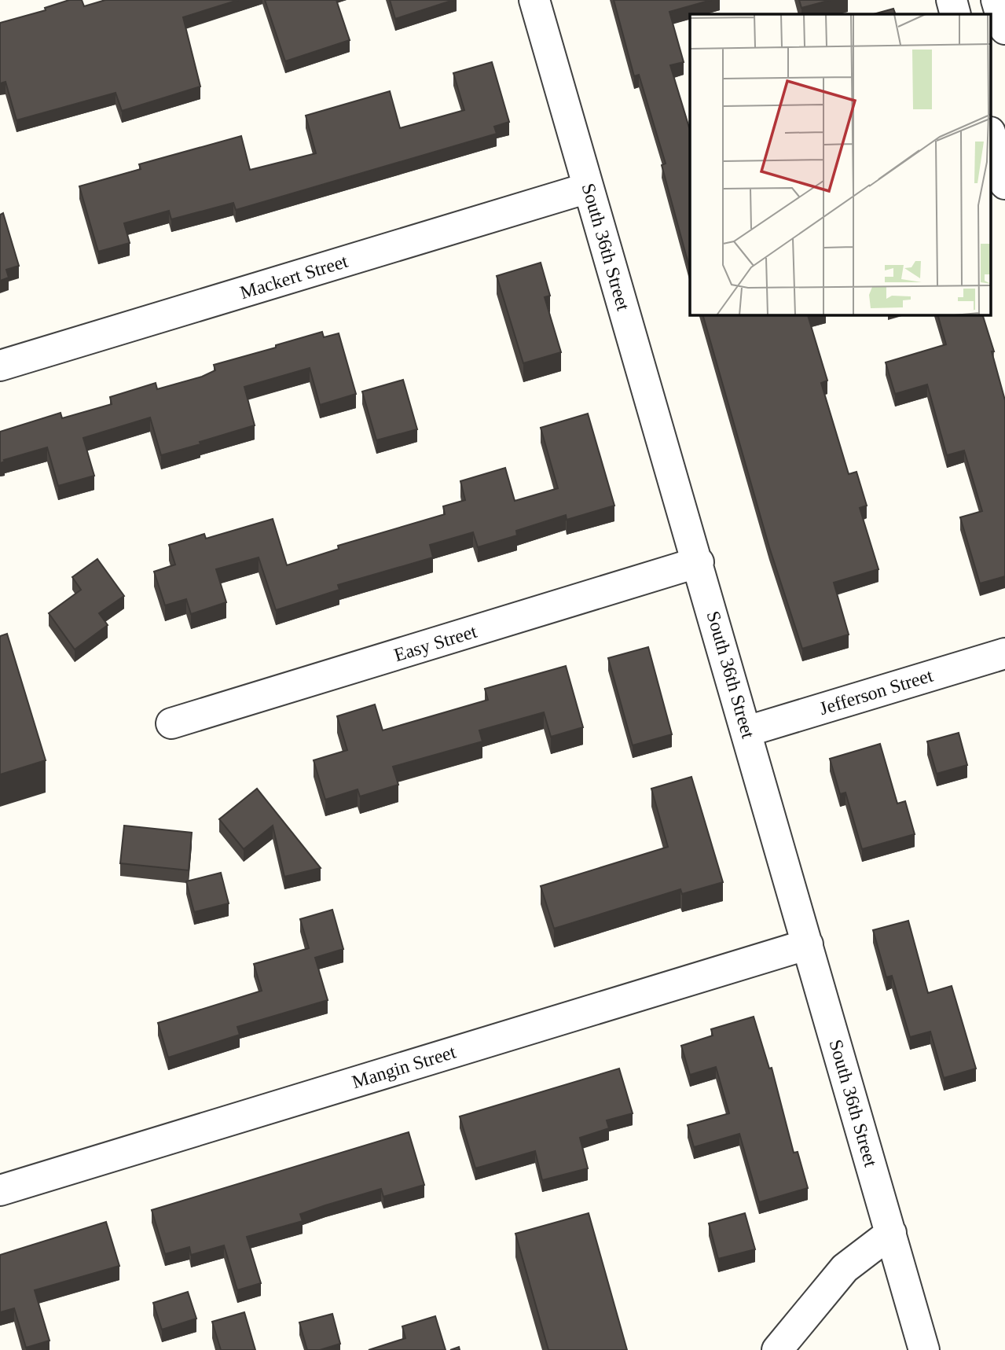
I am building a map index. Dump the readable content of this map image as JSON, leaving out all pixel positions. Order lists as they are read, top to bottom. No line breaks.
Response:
{"streets":{"street":["South 36th Street","Mackert Street","Easy Street","Jefferson Street","Mangin Street"]},"crossings":[["South 36th Street","Mackert Street"],["South 36th Street","Easy Street"],["South 36th Street","Jefferson Street"],["South 36th Street","Mangin Street"]]}
